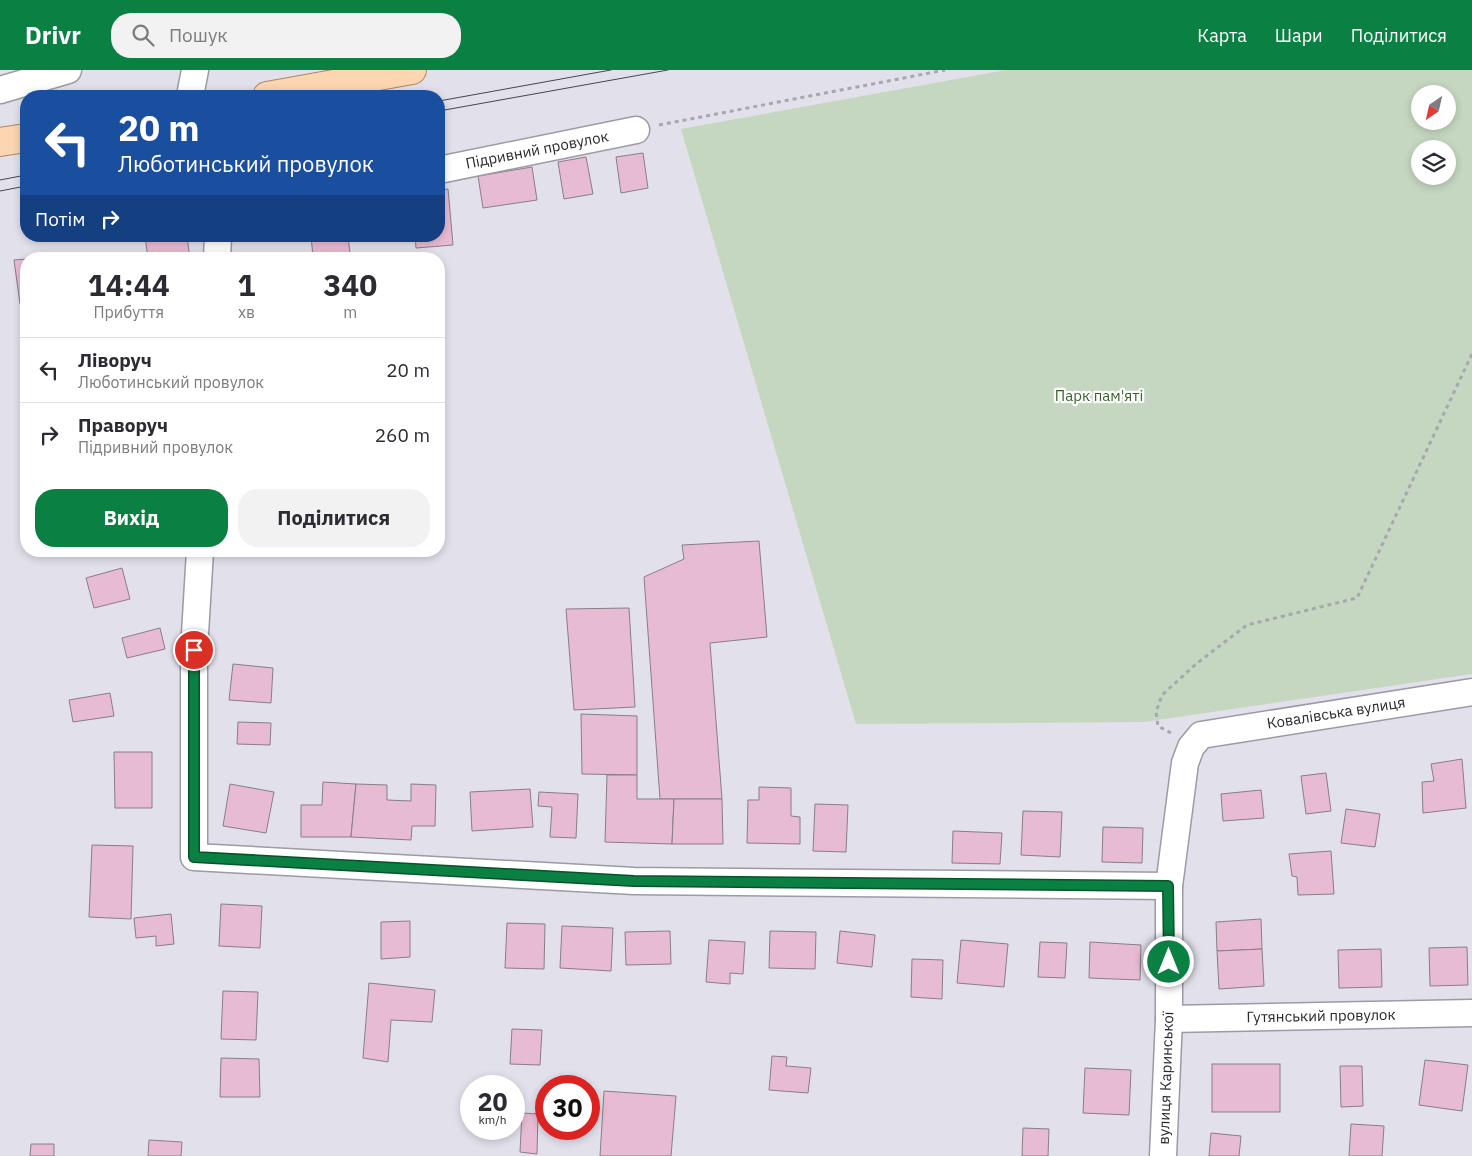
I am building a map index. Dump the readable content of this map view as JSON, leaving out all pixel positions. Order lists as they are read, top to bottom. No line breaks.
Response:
{"streets":{"street":["Підривний провулок","Ковалівська вулиця","Гутянський провулок","вулиця Каринської"]},"crossings":[["Ковалівська вулиця","вулиця Каринської"],["Гутянський провулок","вулиця Каринської"]],"parks":["Парк пам'яті"],"north":"bottom left","page":{"header":"Drivr","search":"Пошук","nav":["Карта","Шари","Поділитися"],"turn":["20 m","Люботинський провулок"],"then":"Потім","eta":["14:44","Прибуття","1","хв","340","m"],"list":[{"name":"Ліворуч","note":"Люботинський провулок","value":"20 m"},{"name":"Праворуч","note":"Підривний провулок","value":"260 m"}],"buttons":["Вихід","Поділитися"],"speed":"20 km/h","limit":"30"}}
